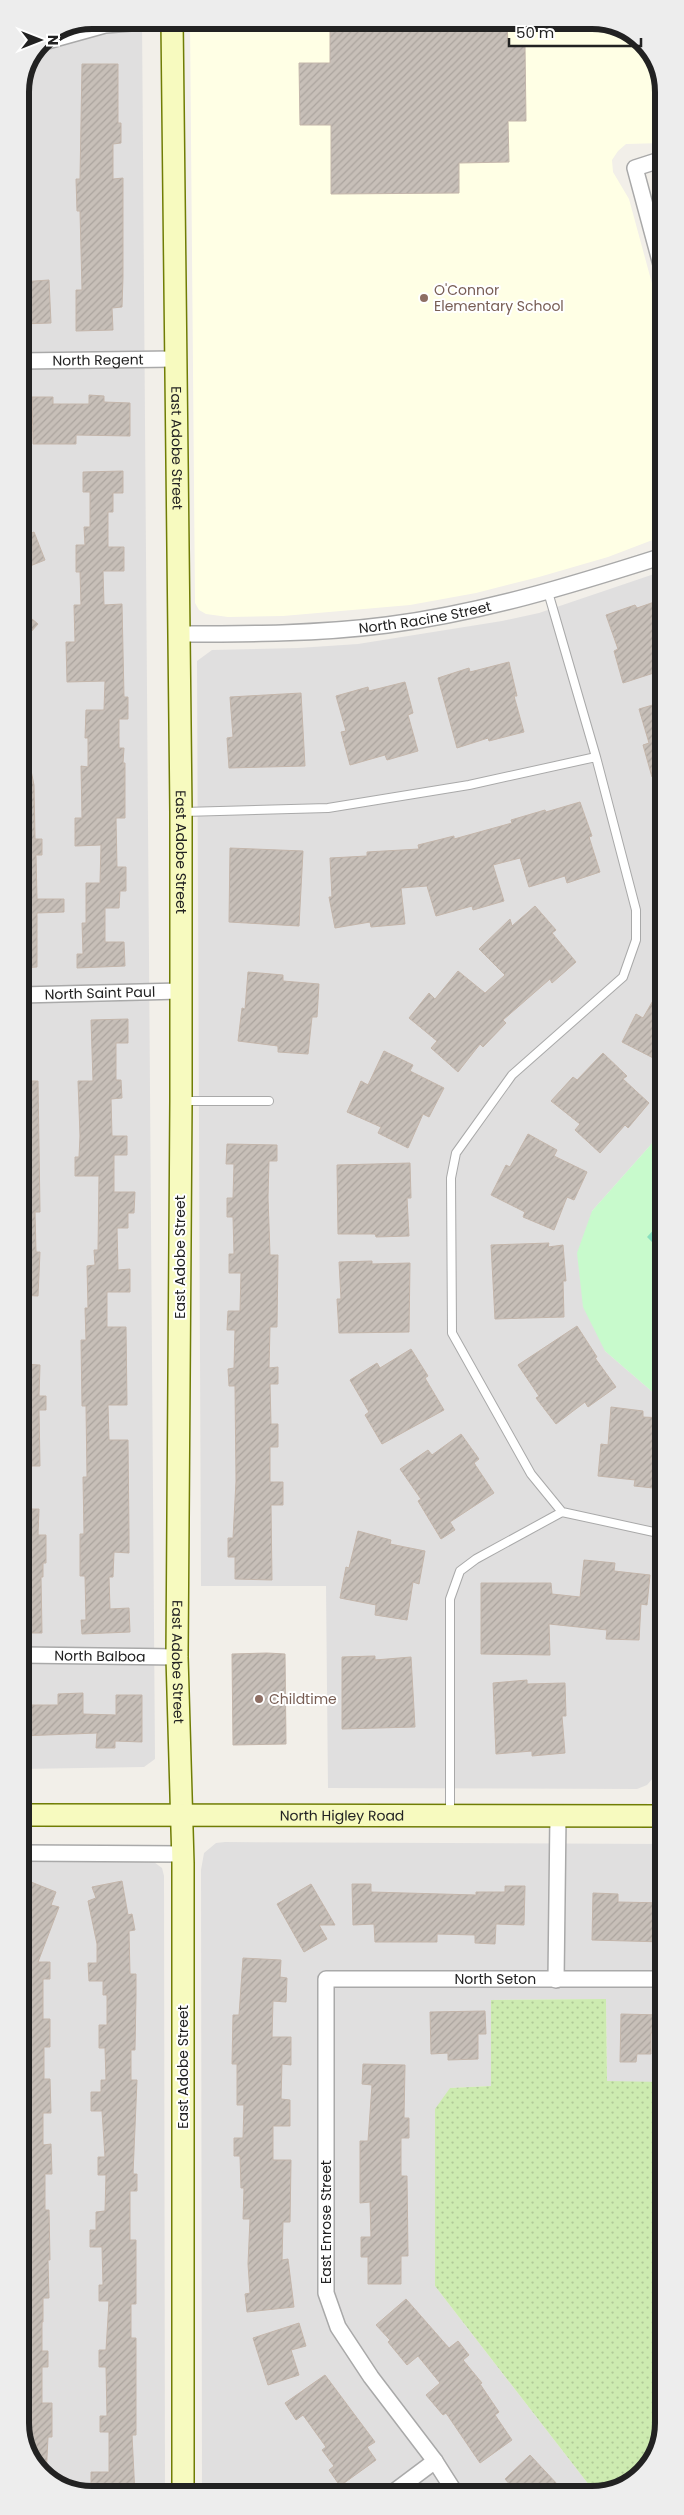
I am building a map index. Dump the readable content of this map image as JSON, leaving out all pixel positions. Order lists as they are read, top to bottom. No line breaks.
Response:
{"streets":{"street":["North Regent","East Adobe Street","North Racine Street","North Saint Paul","North Balboa","North Higley Road","North Seton","East Enrose Street"]},"crossings":[["North Regent","East Adobe Street"],["East Adobe Street","North Racine Street"],["East Adobe Street","North Saint Paul"],["East Adobe Street","North Balboa"],["East Adobe Street","North Higley Road"],["North Seton","East Enrose Street"]],"places":["O'Connor Elementary School","Childtime"],"scale_bar":"50 m","north":"right"}
